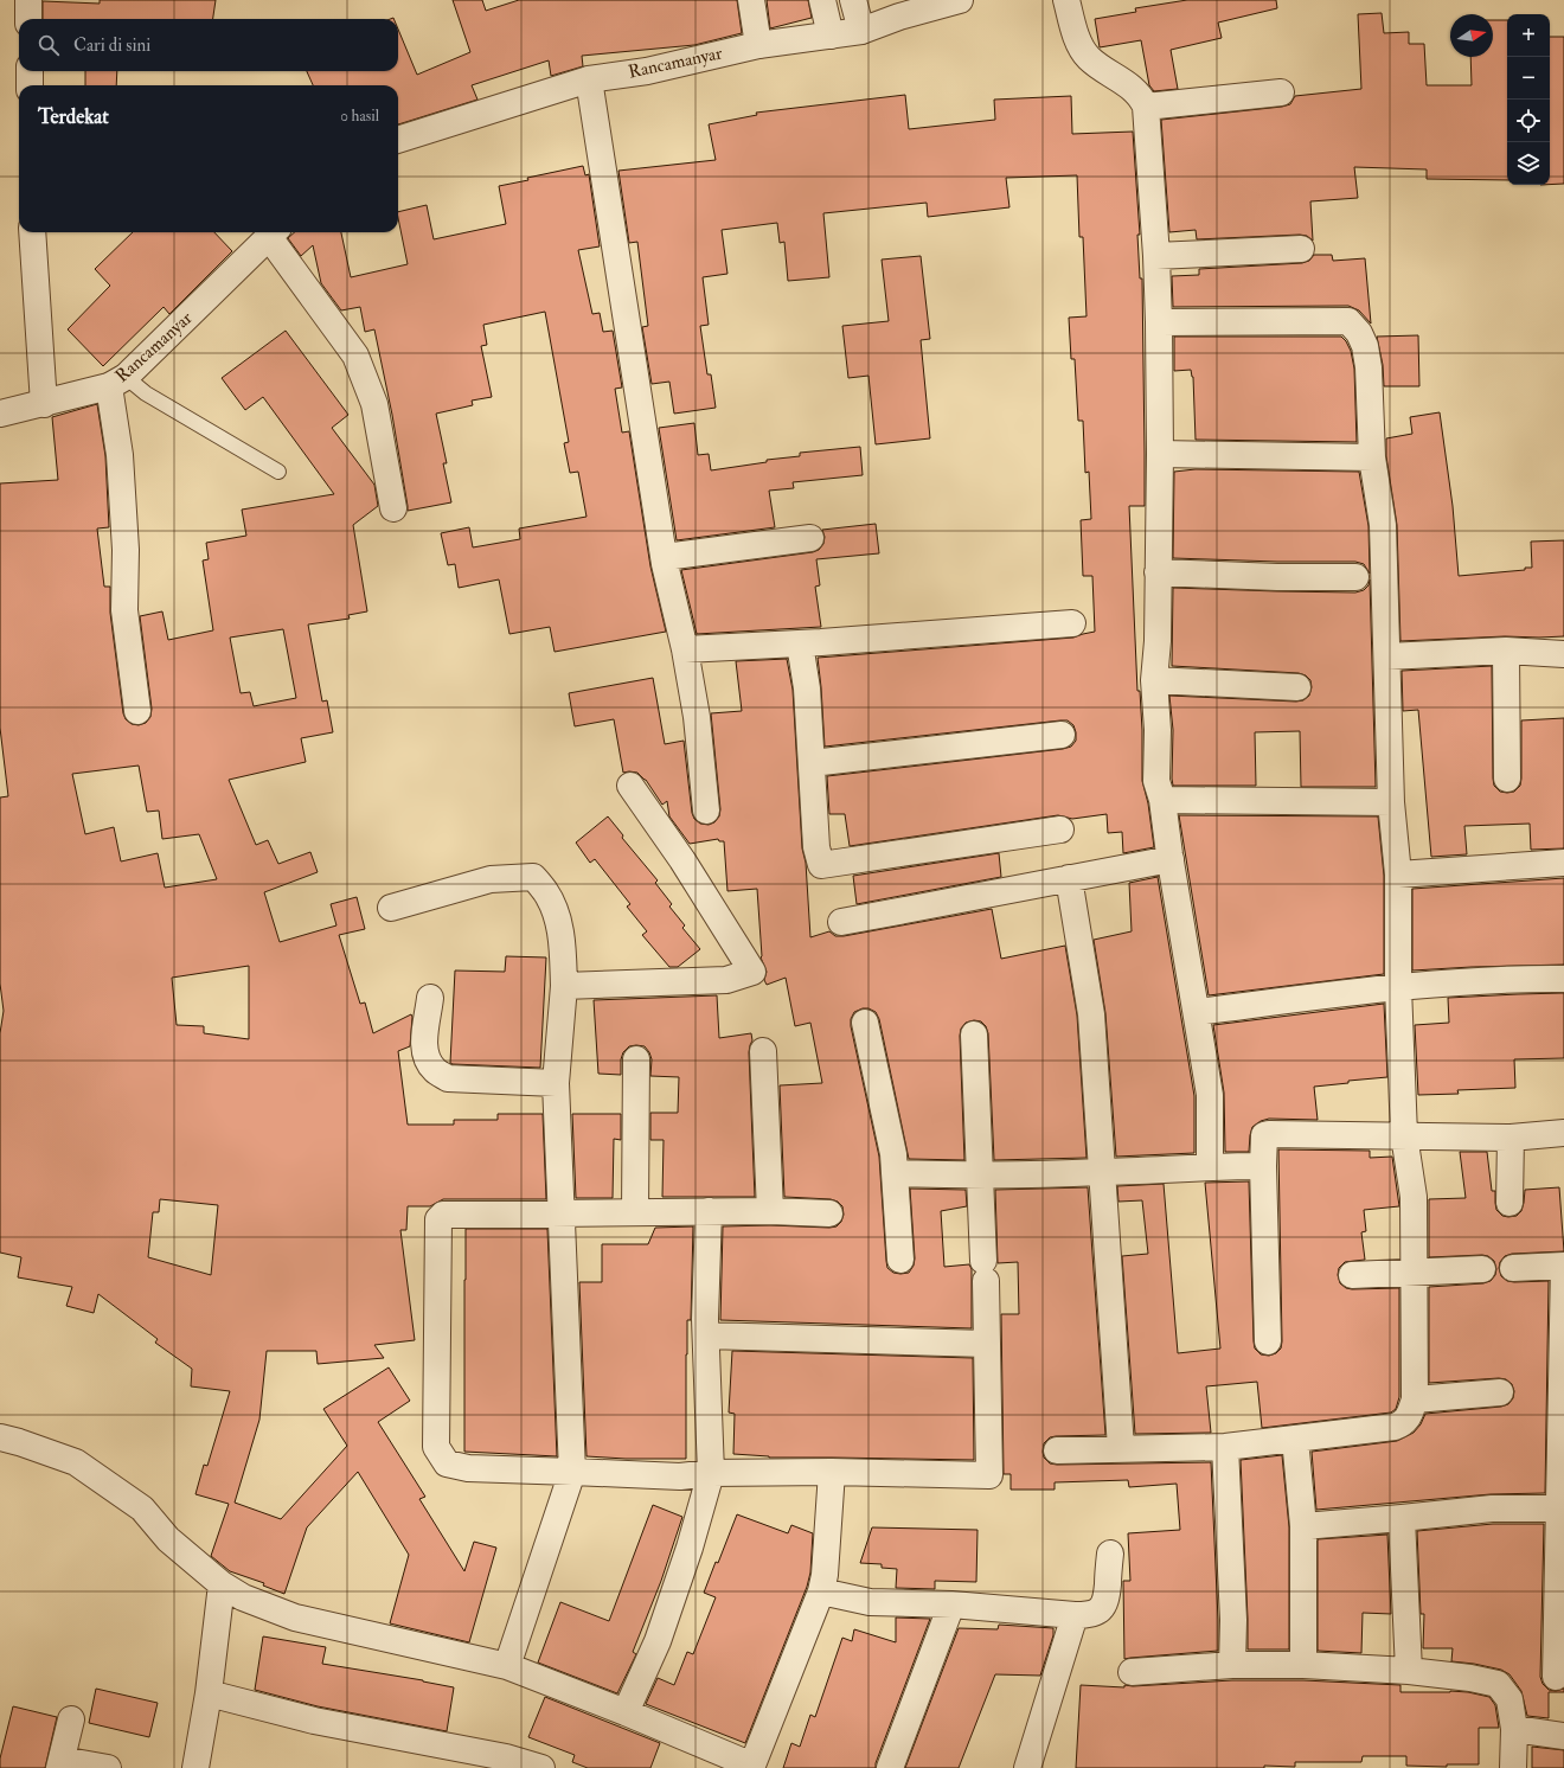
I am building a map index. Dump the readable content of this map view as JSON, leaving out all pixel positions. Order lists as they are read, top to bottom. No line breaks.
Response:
{"streets":{"street":["Rancamanyar"]},"north":"right","page":{"map_buttons":["+","−"],"search":"Cari di sini","heading":["Terdekat","0 hasil"]}}
